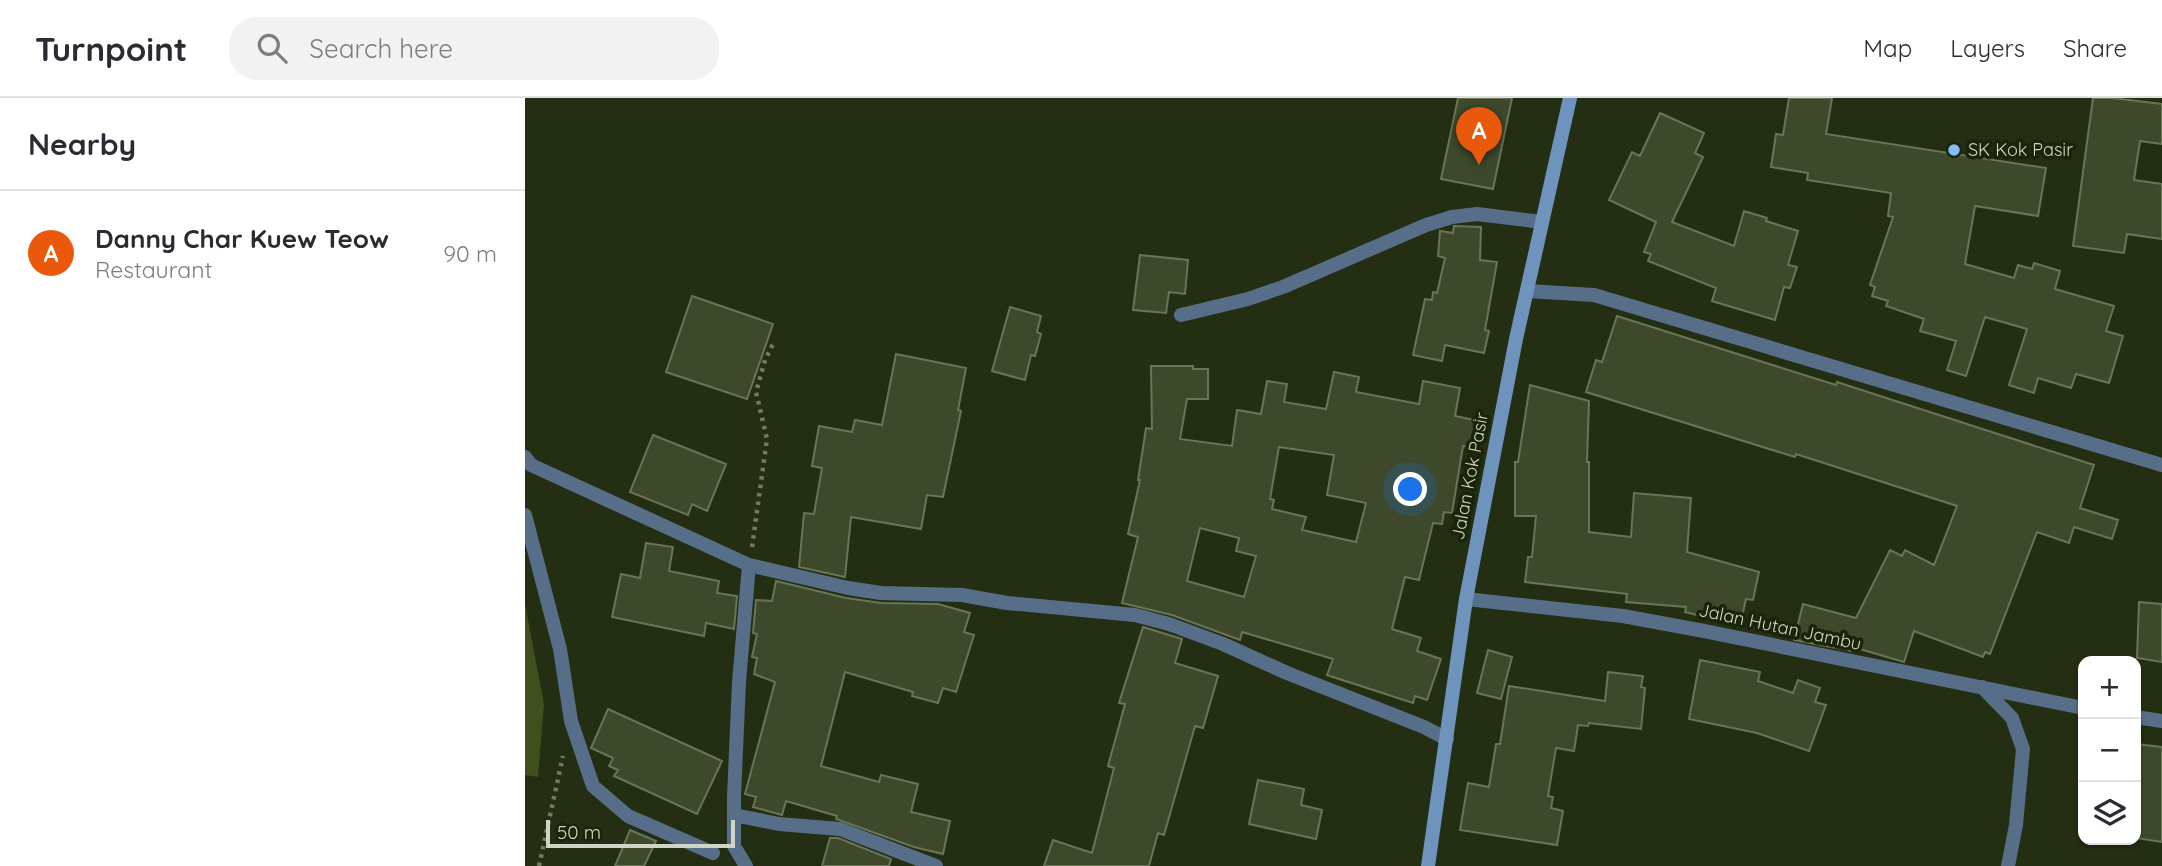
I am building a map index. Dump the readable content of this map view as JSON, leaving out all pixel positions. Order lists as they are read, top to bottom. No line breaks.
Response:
{"streets":{"street":["Jalan Kok Pasir","Jalan Hutan Jambu"]},"crossings":[["Jalan Kok Pasir","Jalan Hutan Jambu"]],"places":["SK Kok Pasir"],"scale_bar":"50 m","page":{"header":"Turnpoint","search":"Search here","nav":["Map","Layers","Share"],"heading":"Nearby","pins":"A","list":[{"mark":"A","name":"Danny Char Kuew Teow","note":"Restaurant","value":"90 m"}],"map_buttons":["+","−"],"scale":"50 m"}}
